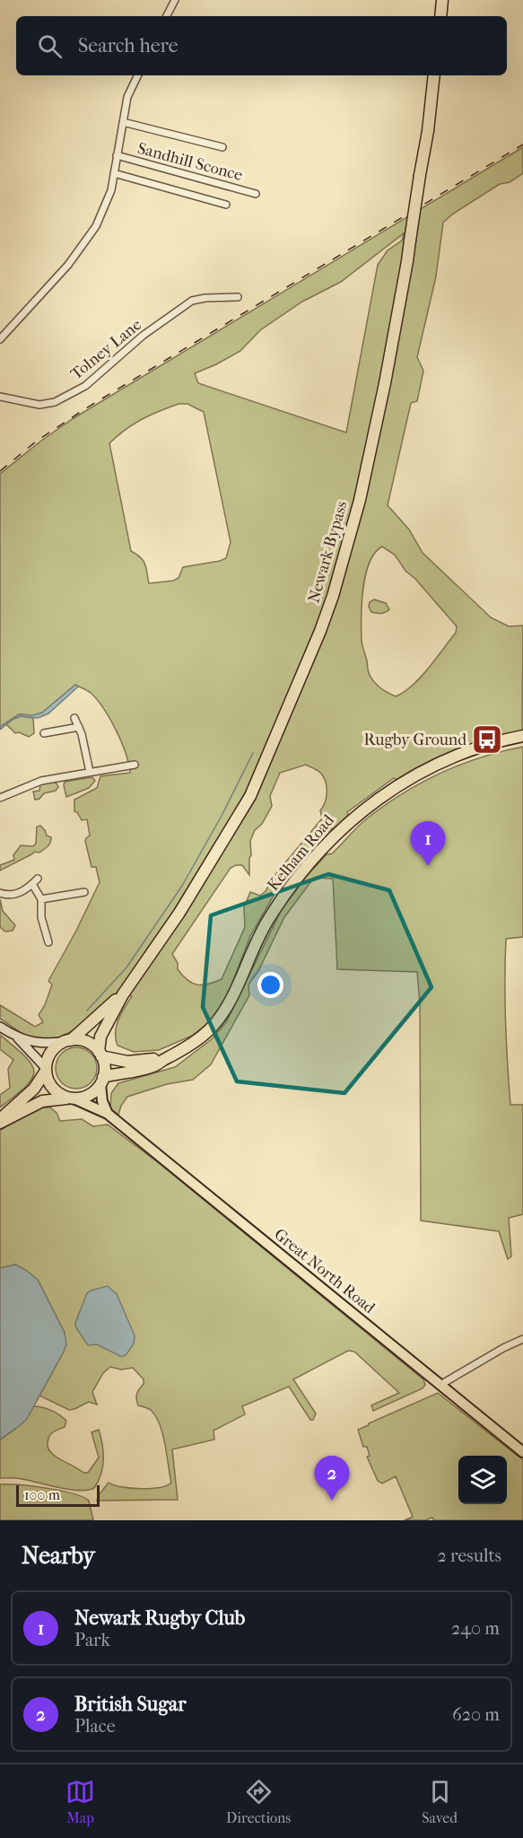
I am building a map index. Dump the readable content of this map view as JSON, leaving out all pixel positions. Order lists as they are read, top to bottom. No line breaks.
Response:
{"streets":{"highway":["Newark Bypass","Kelham Road"],"main road":["Great North Road"],"street":["Sandhill Sconce","Tolney Lane"]},"crossings":[["Newark Bypass","Kelham Road"],["Newark Bypass","Great North Road"],["Kelham Road","Great North Road"]],"places":{"bus stop":["Rugby Ground"]},"scale_bar":"100 m","page":{"search":"Search here","pins":["1","2"],"scale":"100 m","heading":["Nearby","2 results"],"list":[{"mark":"1","name":"Newark Rugby Club","note":"Park","value":"240 m"},{"mark":"2","name":"British Sugar","note":"Place","value":"620 m"}],"nav":["Map","Directions","Saved"]}}
